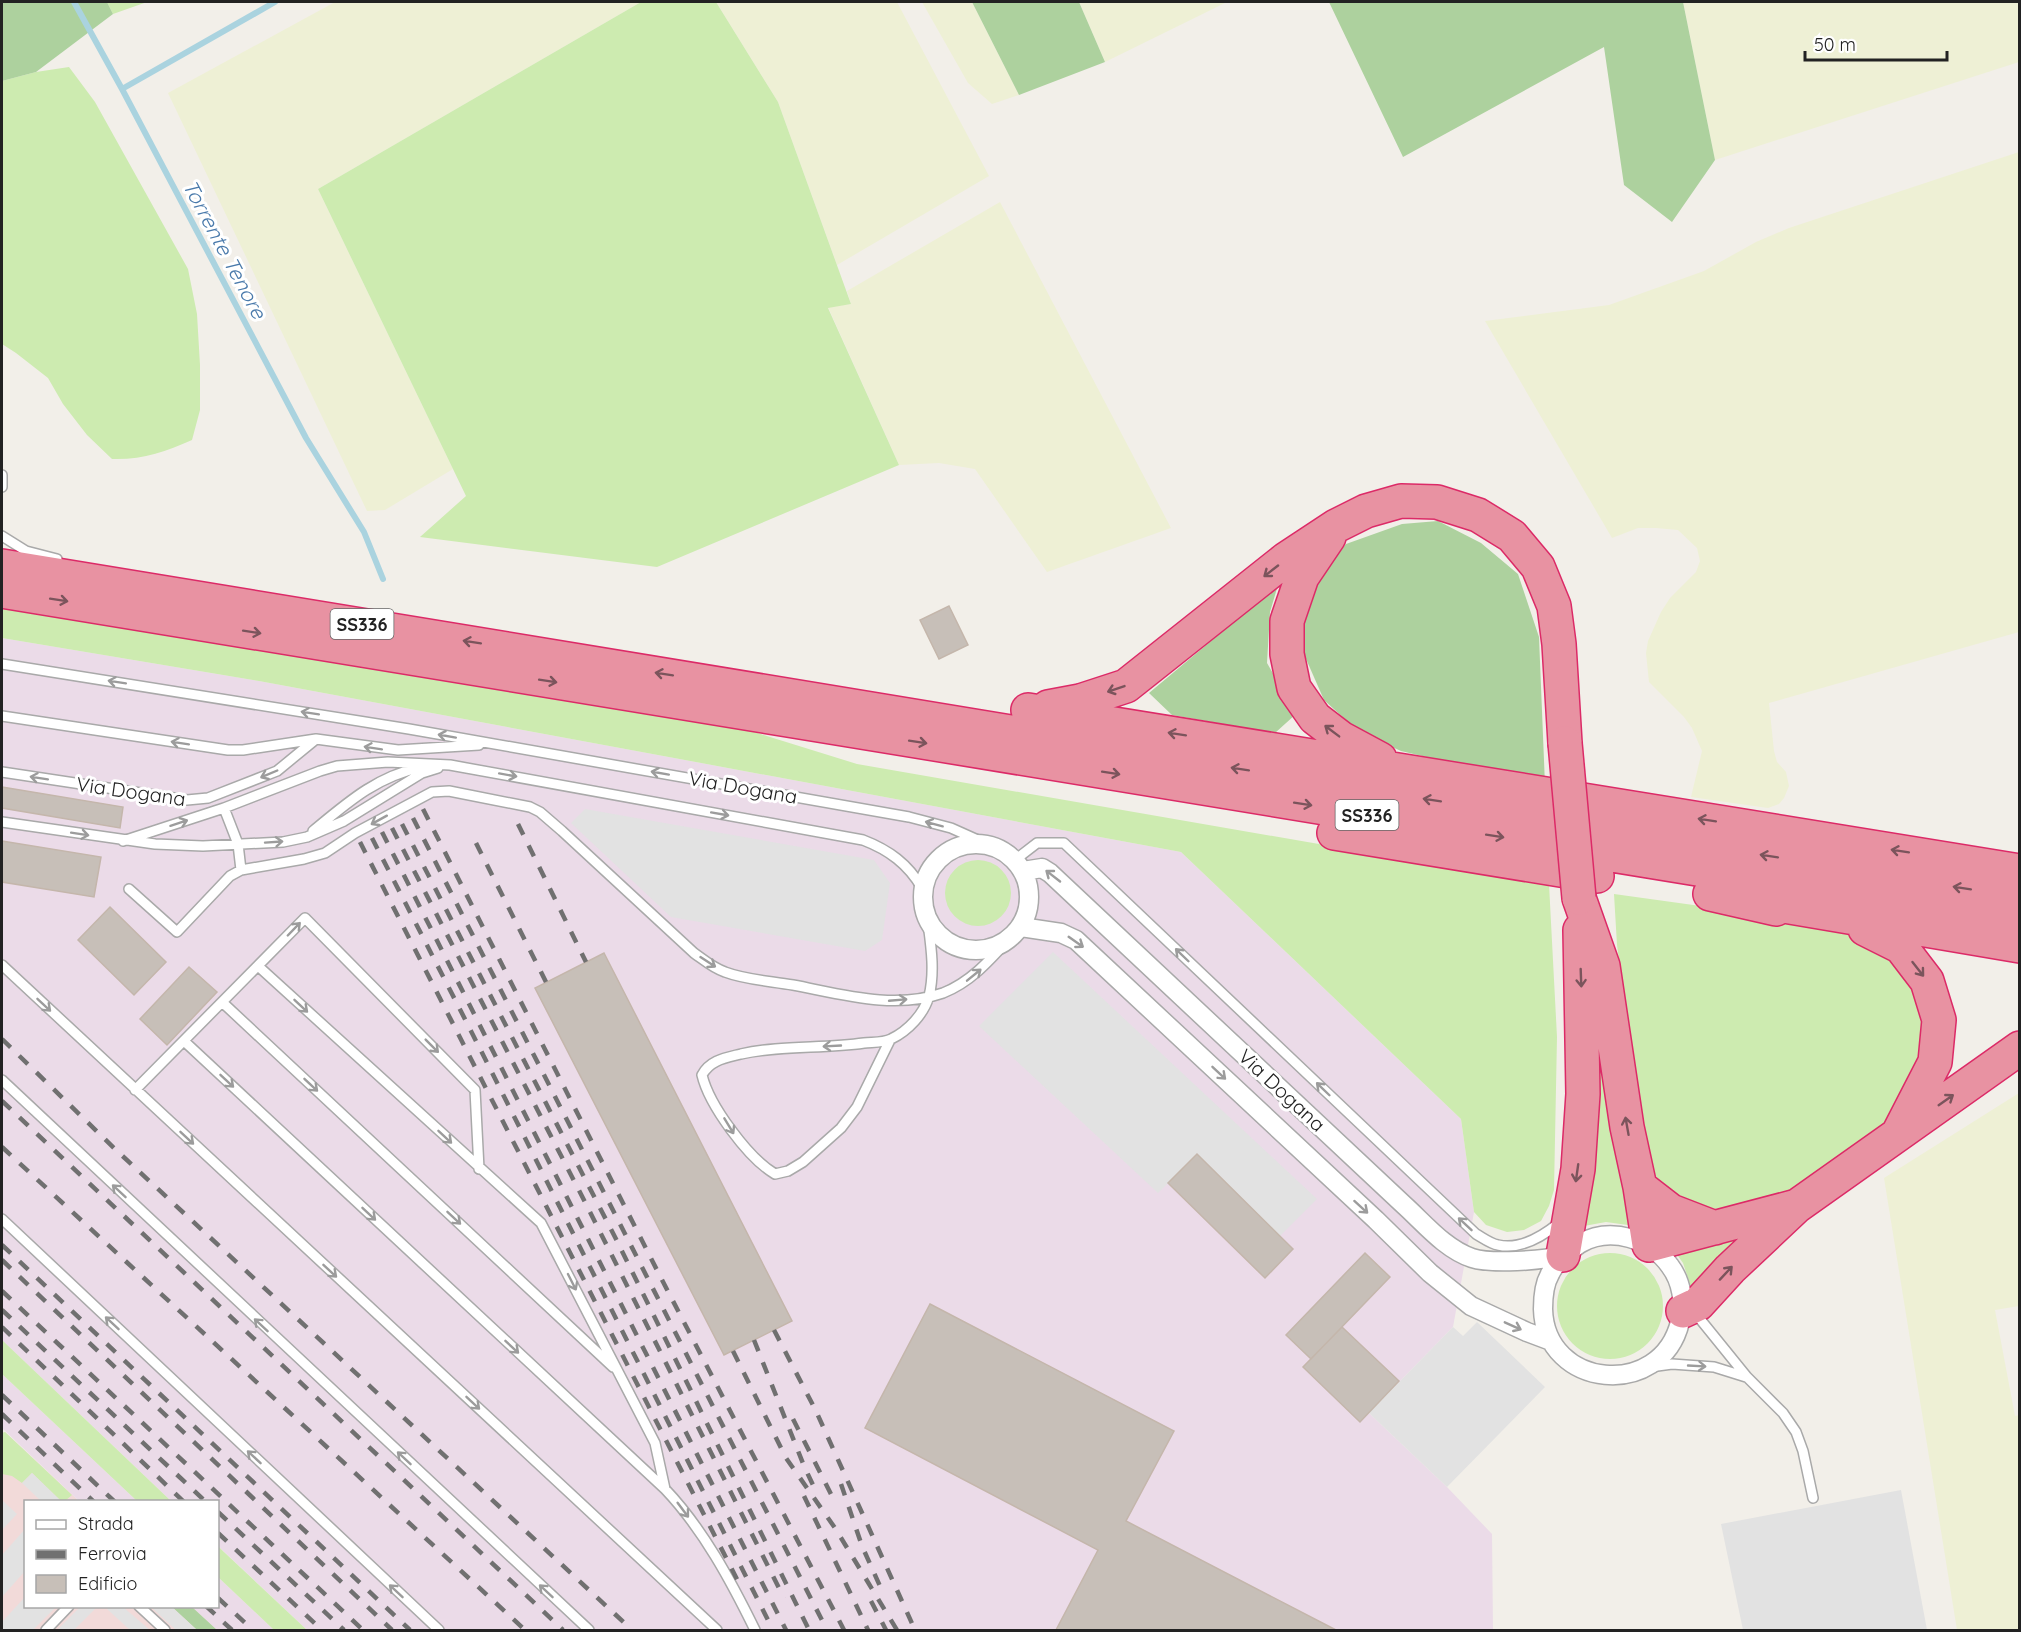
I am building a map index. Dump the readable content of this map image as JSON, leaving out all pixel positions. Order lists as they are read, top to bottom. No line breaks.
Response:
{"streets":{"highway":["SS336"],"street":["Via Dogana"]},"water":["Torrente Tenore"],"legend":["Strada","Ferrovia","Edificio"],"scale_bar":"50 m"}
